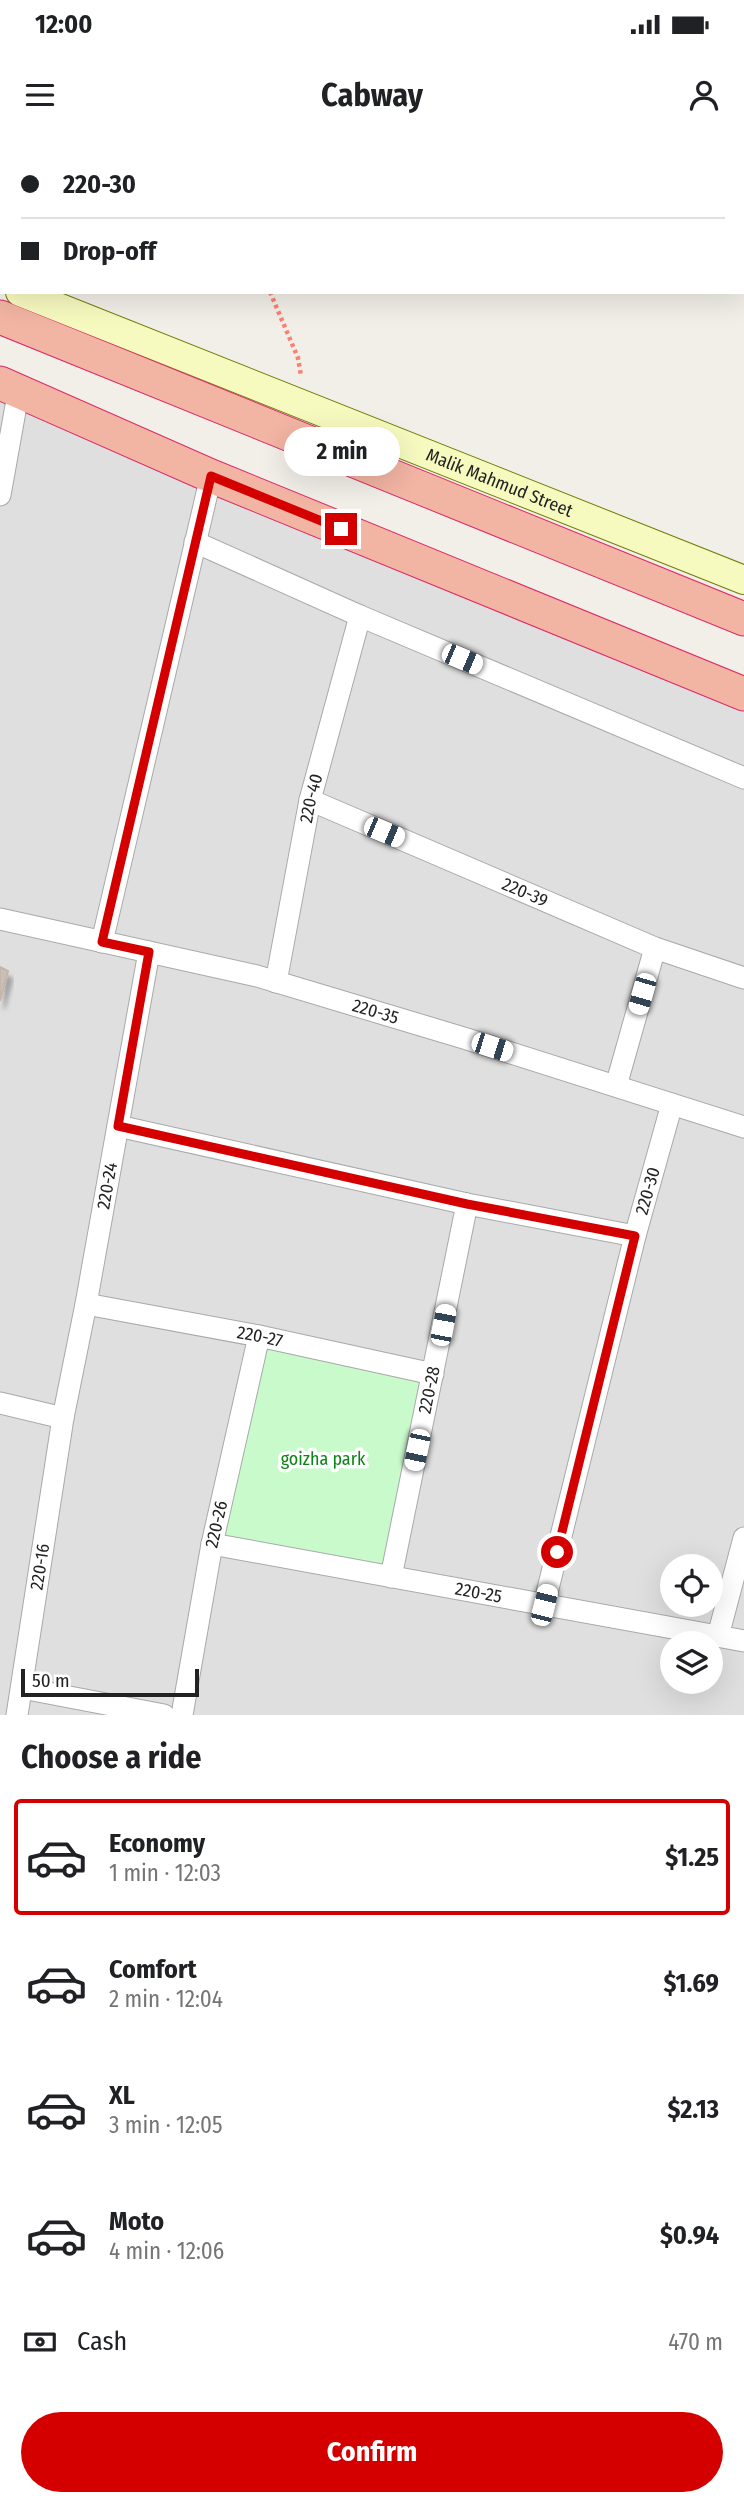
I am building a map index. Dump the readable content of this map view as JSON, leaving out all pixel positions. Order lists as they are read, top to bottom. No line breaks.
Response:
{"streets":{"main road":["Malik Mahmud Street"],"street":["220-40","220-39","220-35","220-24","220-30","220-27","220-28","220-26","220-16","220-25"]},"crossings":[["220-40","220-39"],["220-40","220-35"],["220-35","220-24"],["220-35","220-30"],["220-24","220-27"],["220-24","220-16"],["220-30","220-25"],["220-27","220-28"],["220-27","220-26"],["220-28","220-25"],["220-26","220-25"]],"parks":["goizha park"],"scale_bar":"50 m","page":{"status":"12:00","header":"Cabway","banner":["220-30","Drop-off"],"bubble":"2 min","scale":"50 m","heading":"Choose a ride","list":[{"name":"Economy","note":"1 min · 12:03","value":"$1.25"},{"name":"Comfort","note":"2 min · 12:04","value":"$1.69"},{"name":"XL","note":"3 min · 12:05","value":"$2.13"},{"name":"Moto","note":"4 min · 12:06","value":"$0.94"}],"pay":["Cash","470 m"],"buttons":"Confirm"}}
